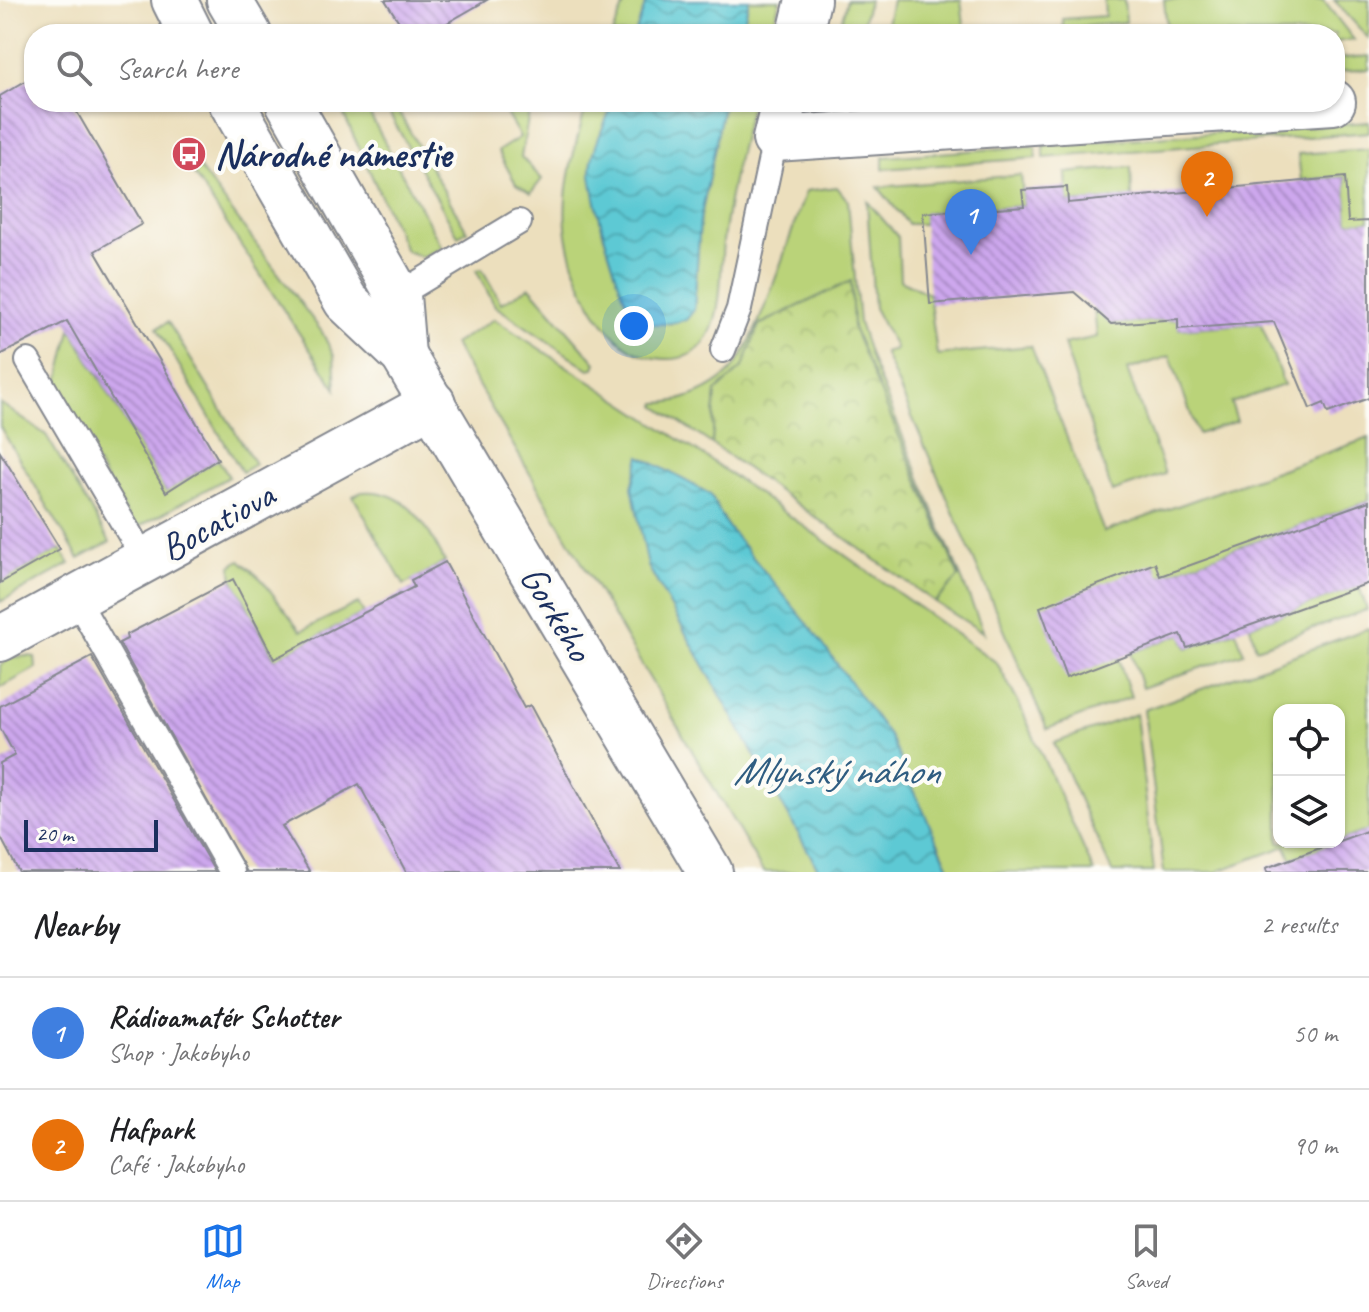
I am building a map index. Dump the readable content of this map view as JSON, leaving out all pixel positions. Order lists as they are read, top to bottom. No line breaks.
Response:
{"streets":{"street":["Bocatiova","Gorkého"]},"crossings":[["Bocatiova","Gorkého"]],"water":["Mlynský náhon"],"places":{"bus stop":["Národné námestie"]},"scale_bar":"20 m","page":{"search":"Search here","pins":["2","1"],"scale":"20 m","heading":["Nearby","2 results"],"list":[{"mark":"1","name":"Rádioamatér Schotter","note":"Shop · Jakobyho","value":"50 m"},{"mark":"2","name":"Hafpark","note":"Café · Jakobyho","value":"90 m"}],"nav":["Map","Directions","Saved"]}}
